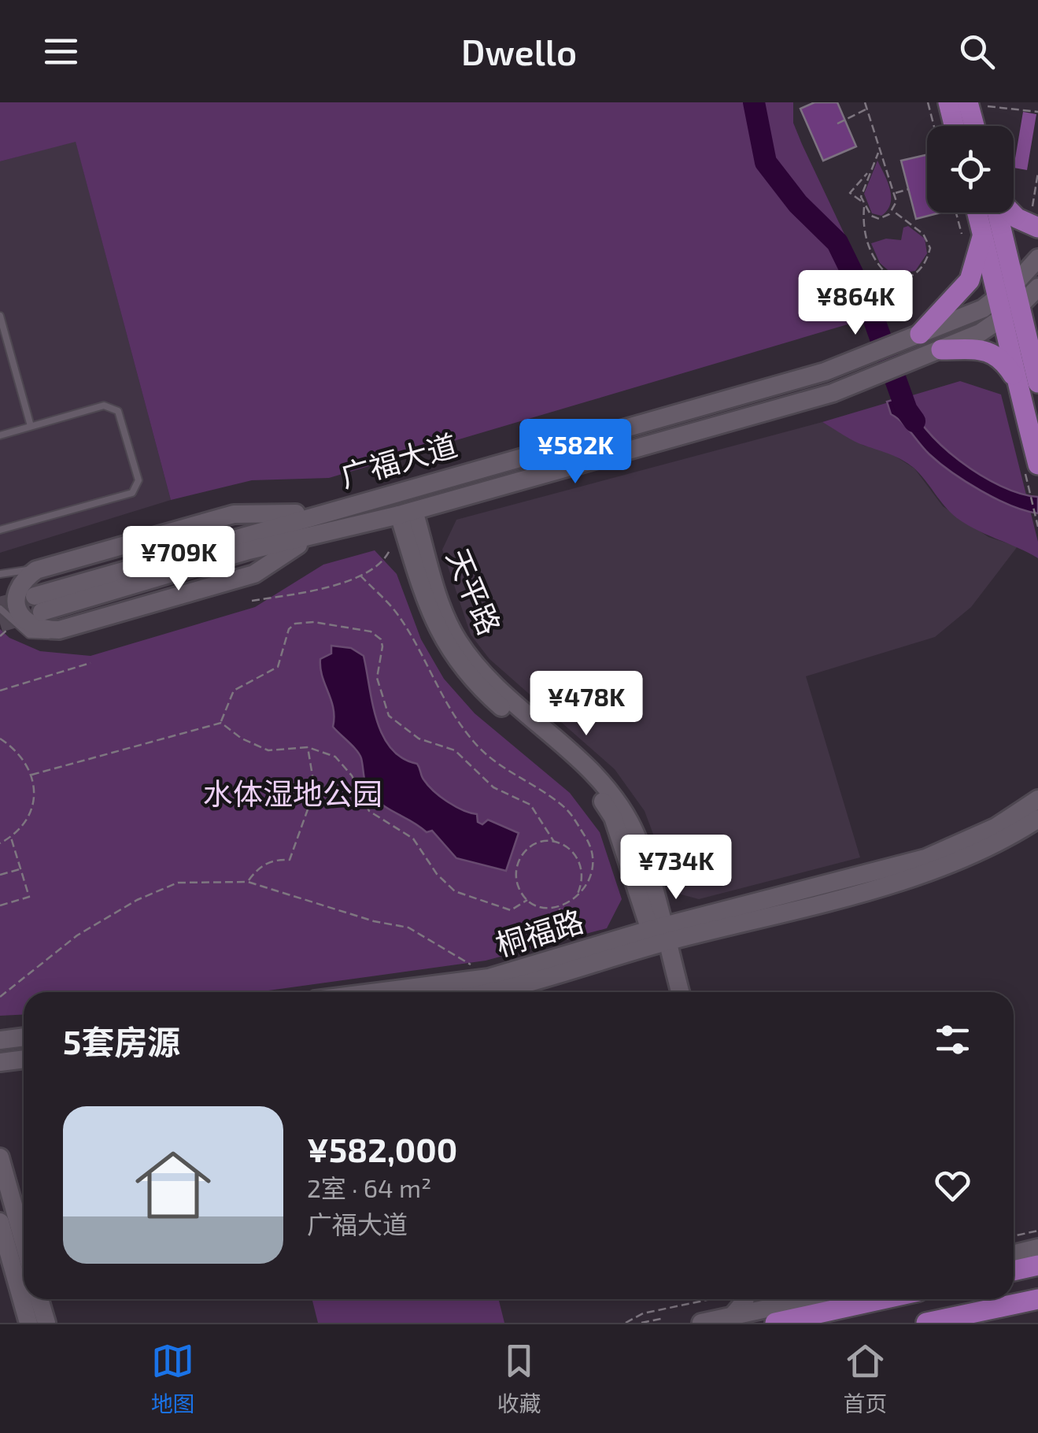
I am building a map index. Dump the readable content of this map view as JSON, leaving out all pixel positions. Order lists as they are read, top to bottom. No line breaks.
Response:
{"streets":{"main road":["广福大道","天平路","桐福路"]},"crossings":[["广福大道","天平路"],["天平路","桐福路"]],"parks":["水体湿地公园"],"page":{"header":"Dwello","price":["¥864K","¥582K","¥709K","¥478K","¥734K"],"heading":"5套房源","list":[{"name":"¥582,000","note":"2室 · 64 m² · 广福大道"}],"tabs":["地图","收藏","首页"]}}
